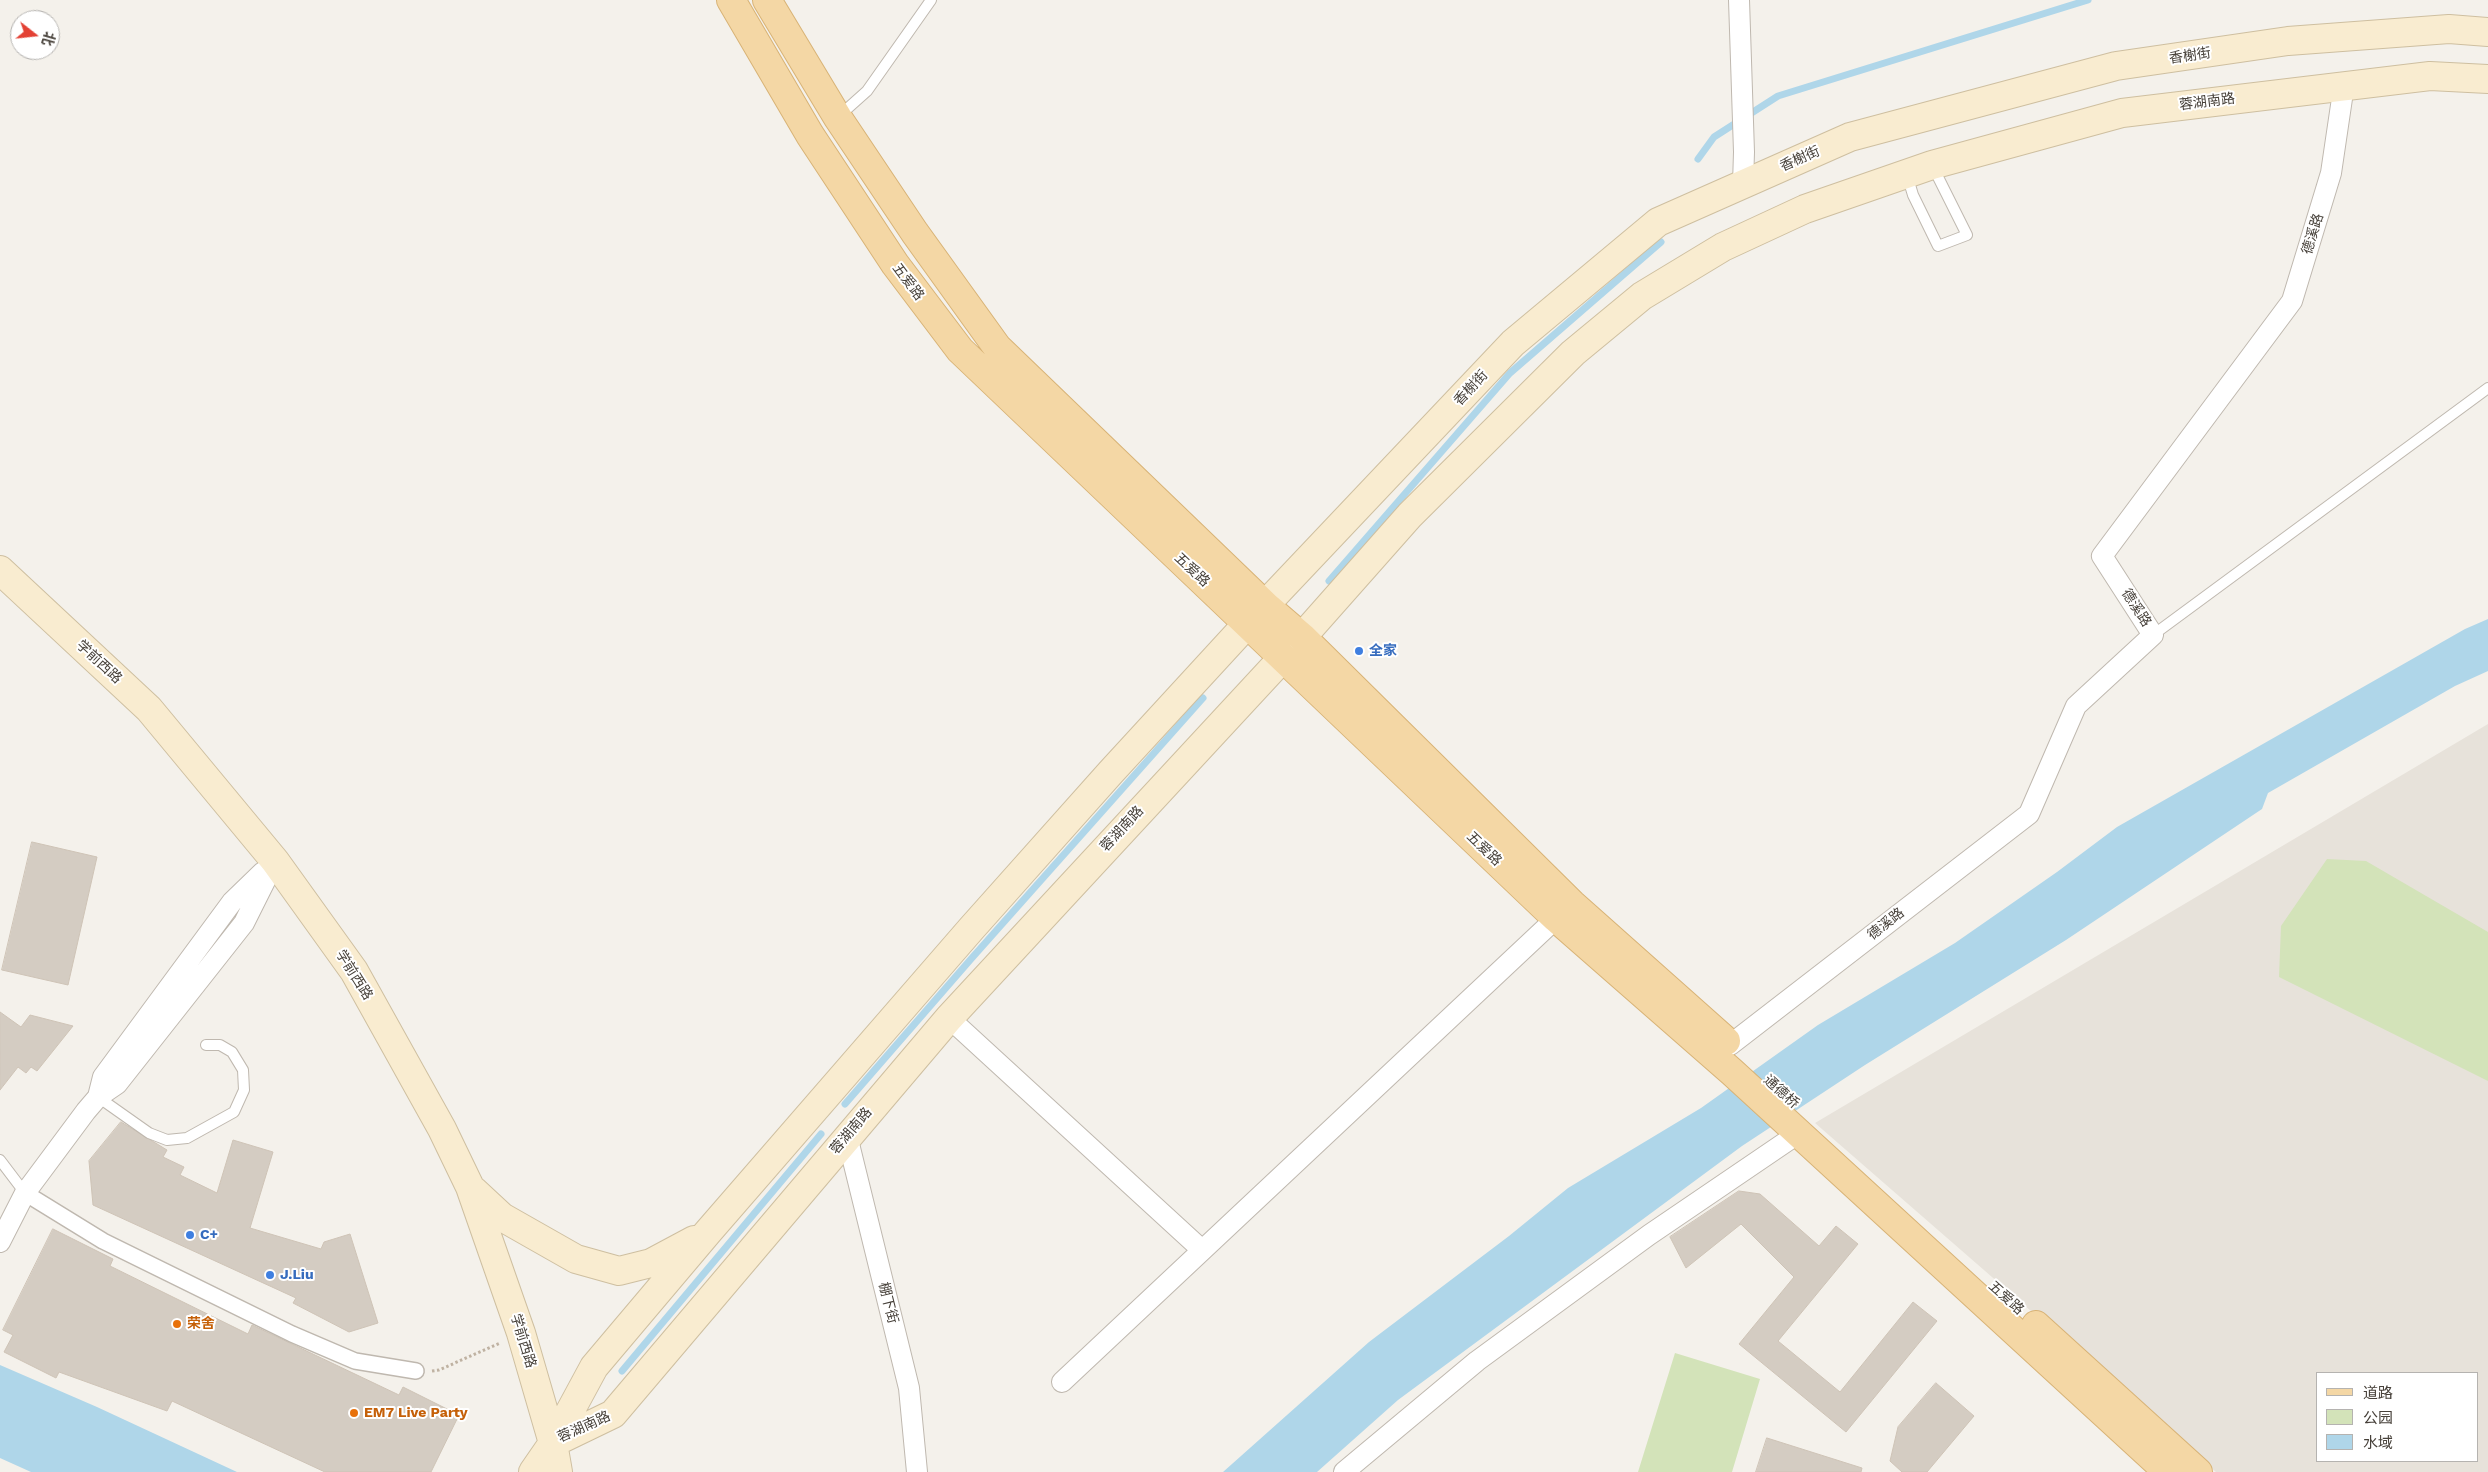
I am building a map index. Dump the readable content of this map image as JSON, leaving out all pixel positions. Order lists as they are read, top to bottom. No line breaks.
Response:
{"streets":{"main road":["香榭街","蓉湖南路","五爱路","学前西路","通德桥"],"street":["德溪路","棚下街"]},"crossings":[["香榭街","蓉湖南路"],["香榭街","五爱路"],["蓉湖南路","德溪路"],["蓉湖南路","五爱路"],["蓉湖南路","学前西路"],["蓉湖南路","棚下街"],["德溪路","五爱路"],["德溪路","通德桥"],["五爱路","通德桥"]],"places":["全家","C+","J.Liu","荣舍","EM7 Live Party"],"legend":["道路","公园","水域"],"north":"right"}
